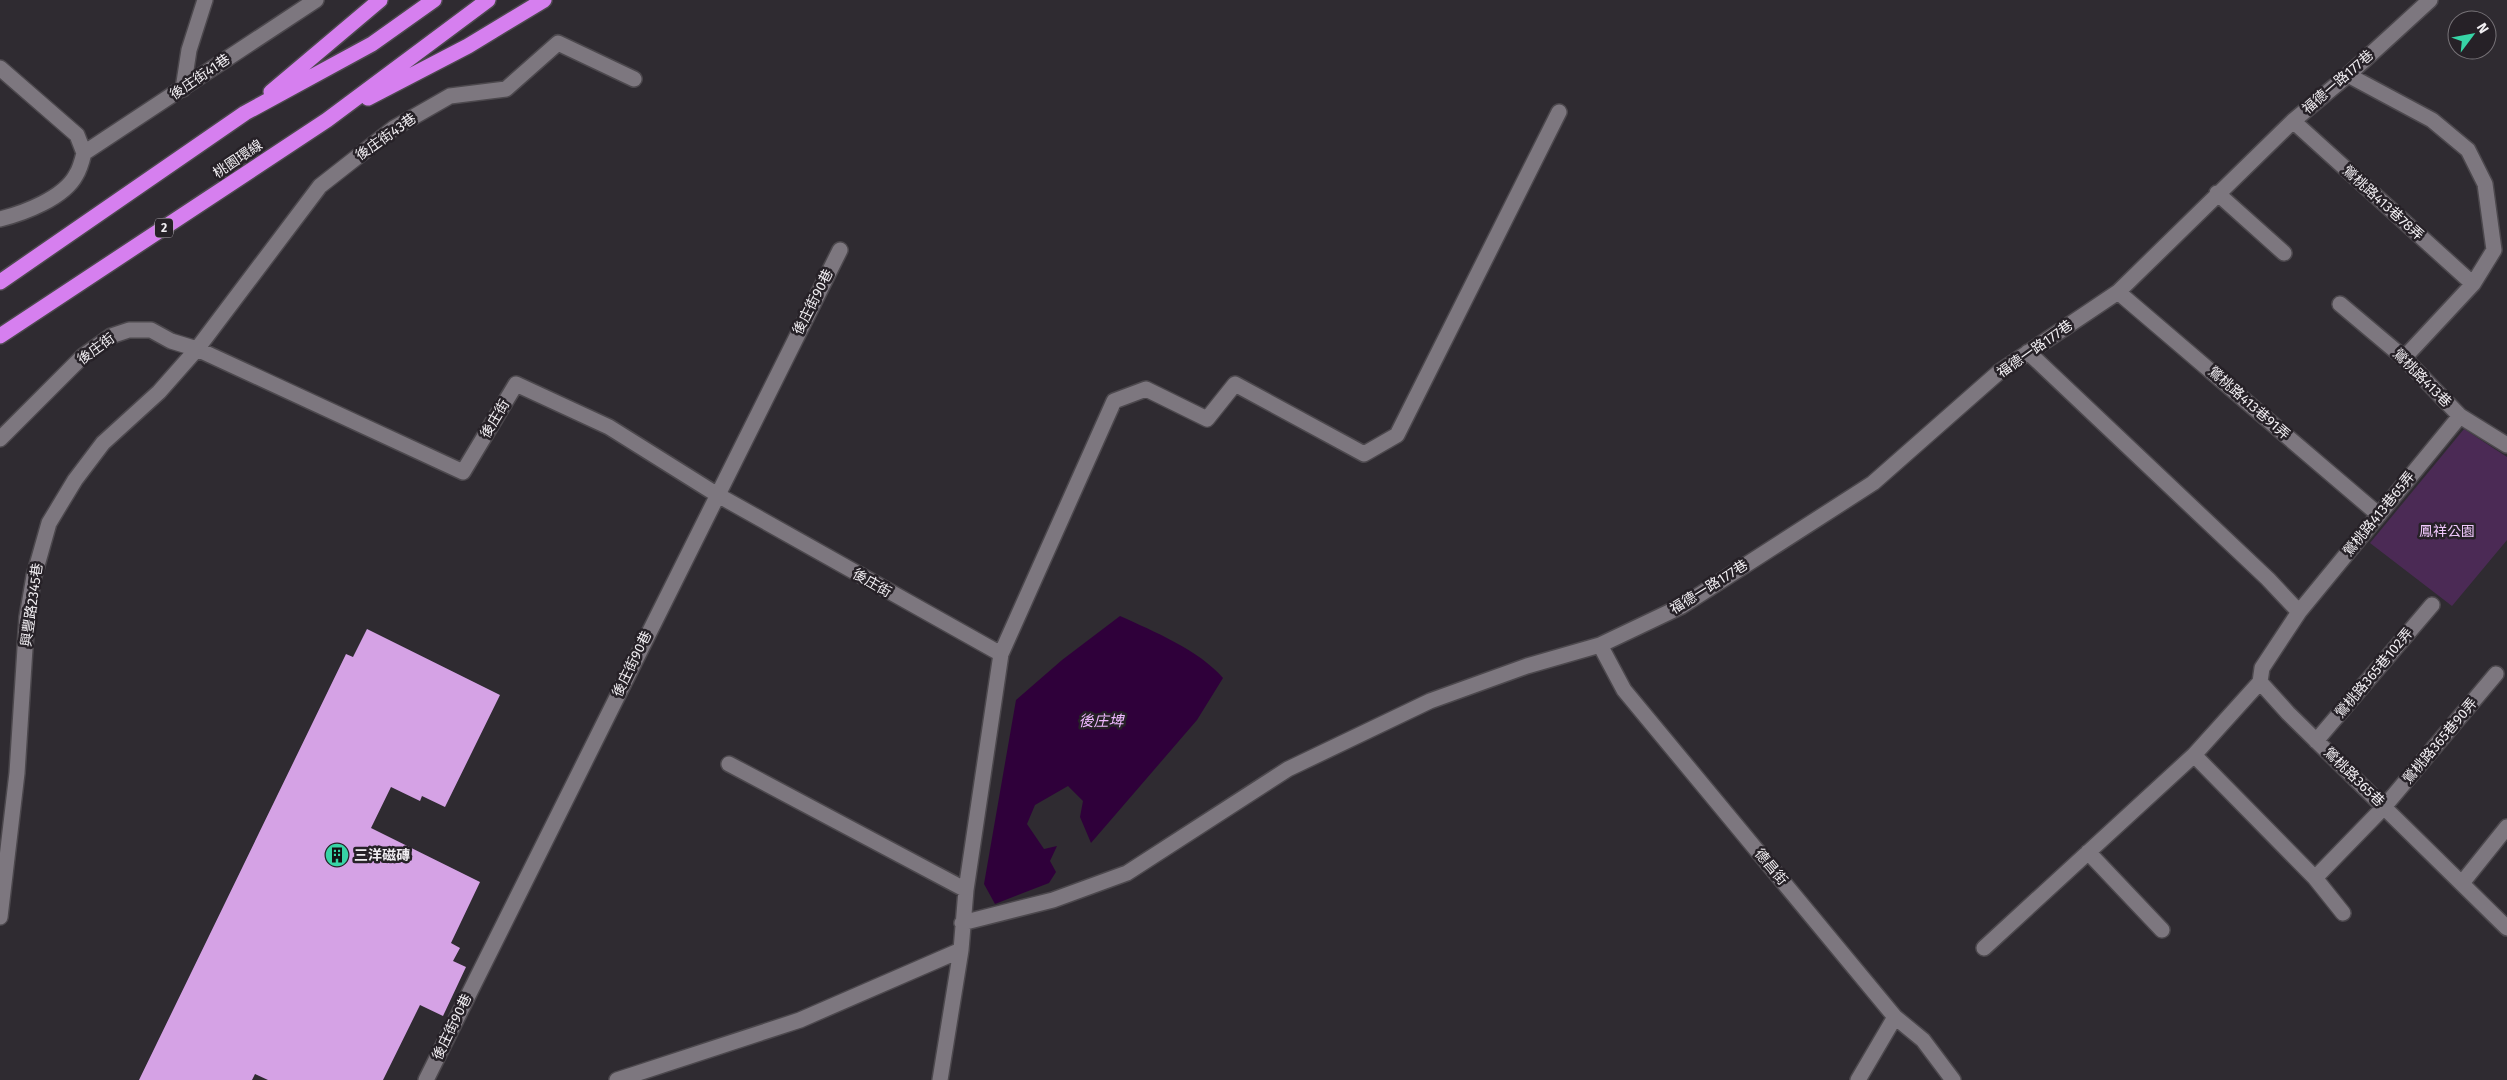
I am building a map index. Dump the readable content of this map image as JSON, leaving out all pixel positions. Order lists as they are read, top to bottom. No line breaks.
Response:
{"streets":{"highway":["桃園環線","2"],"street":["後庄街41巷","福德一路177巷","後庄街43巷","鶯桃路413巷78弄","後庄街90巷","後庄街","鶯桃路413巷","鶯桃路413巷91弄","鶯桃路413巷65弄","興豐路2345巷","鶯桃路365巷102弄","鶯桃路365巷90弄","鶯桃路365巷","德昌街"]},"crossings":[["福德一路177巷","鶯桃路413巷78弄"],["福德一路177巷","鶯桃路413巷91弄"],["福德一路177巷","德昌街"],["後庄街43巷","後庄街"],["後庄街43巷","興豐路2345巷"],["後庄街90巷","後庄街"],["後庄街","興豐路2345巷"],["鶯桃路413巷","鶯桃路413巷65弄"],["鶯桃路413巷91弄","鶯桃路413巷65弄"],["鶯桃路365巷102弄","鶯桃路365巷"],["鶯桃路365巷90弄","鶯桃路365巷"]],"water":["後庄埤"],"parks":["鳳祥公園"],"places":{"building":["三洋磁磚"]},"north":"top right"}
